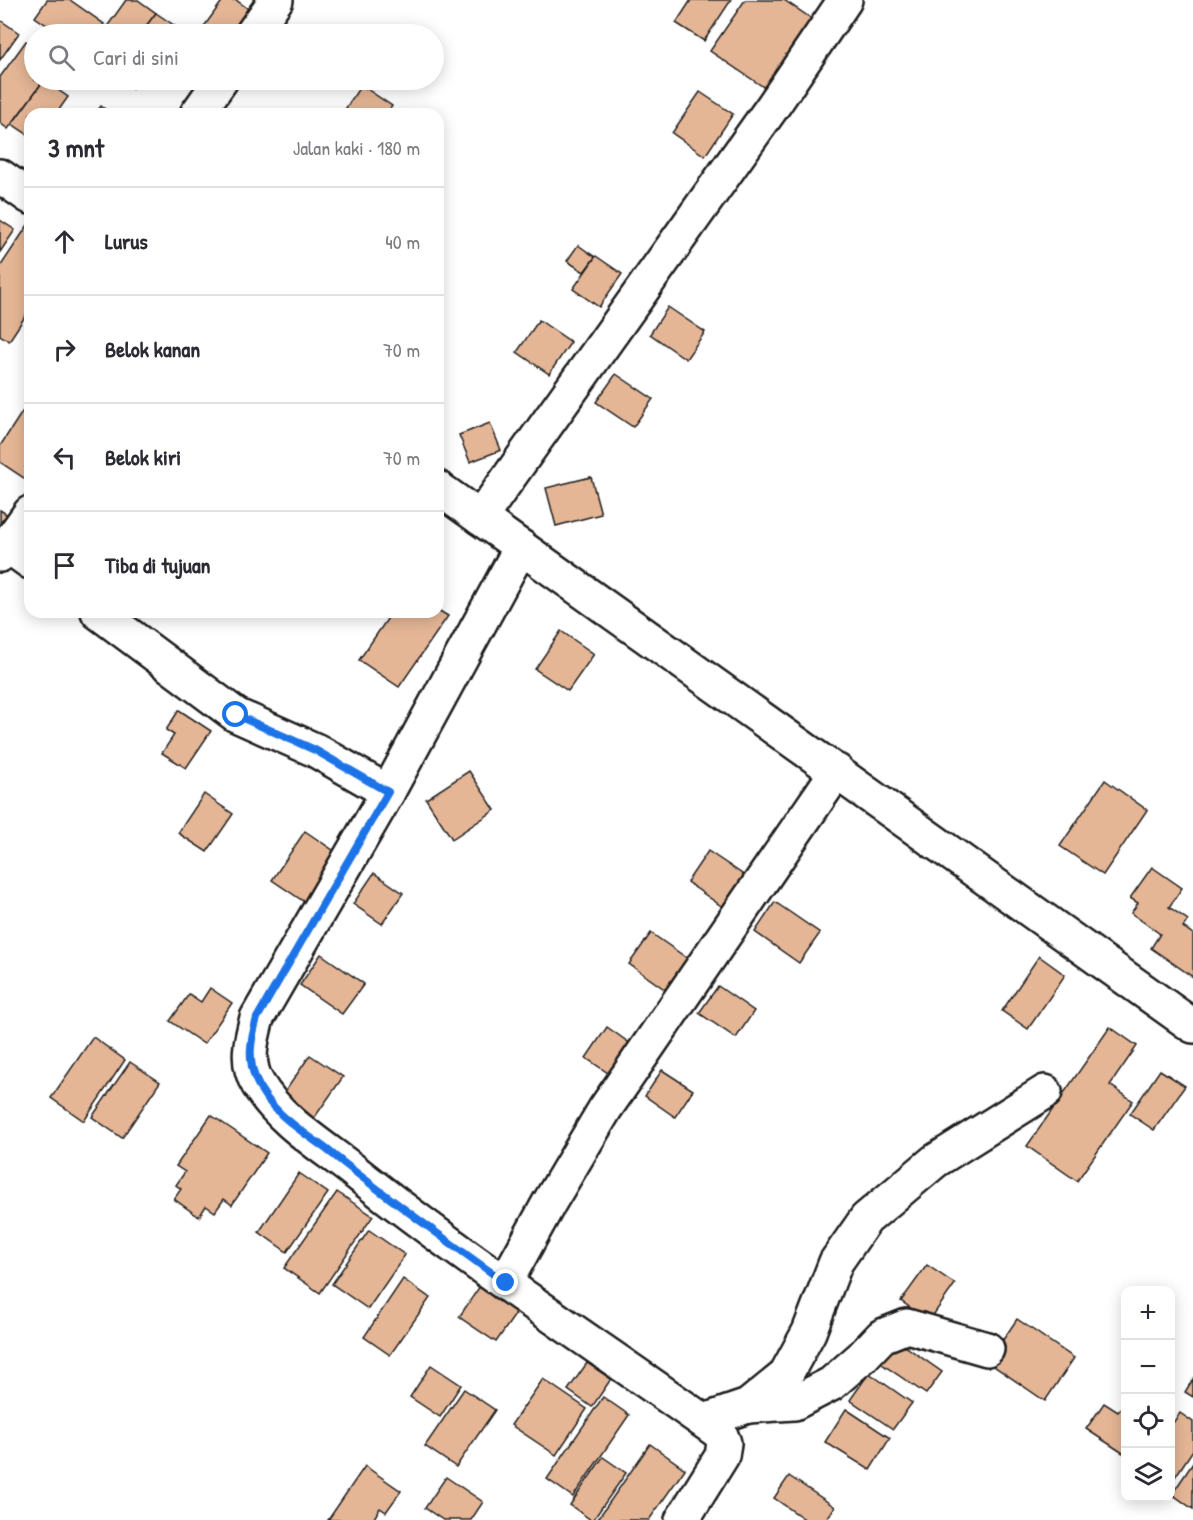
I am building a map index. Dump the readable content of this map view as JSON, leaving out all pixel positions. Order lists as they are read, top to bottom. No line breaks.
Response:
{"page":{"search":"Cari di sini","heading":["3 mnt","Jalan kaki · 180 m"],"list":[["Lurus","40 m"],["Belok kanan","70 m"],["Belok kiri","70 m"],"Tiba di tujuan"],"map_buttons":["+","−"]}}
